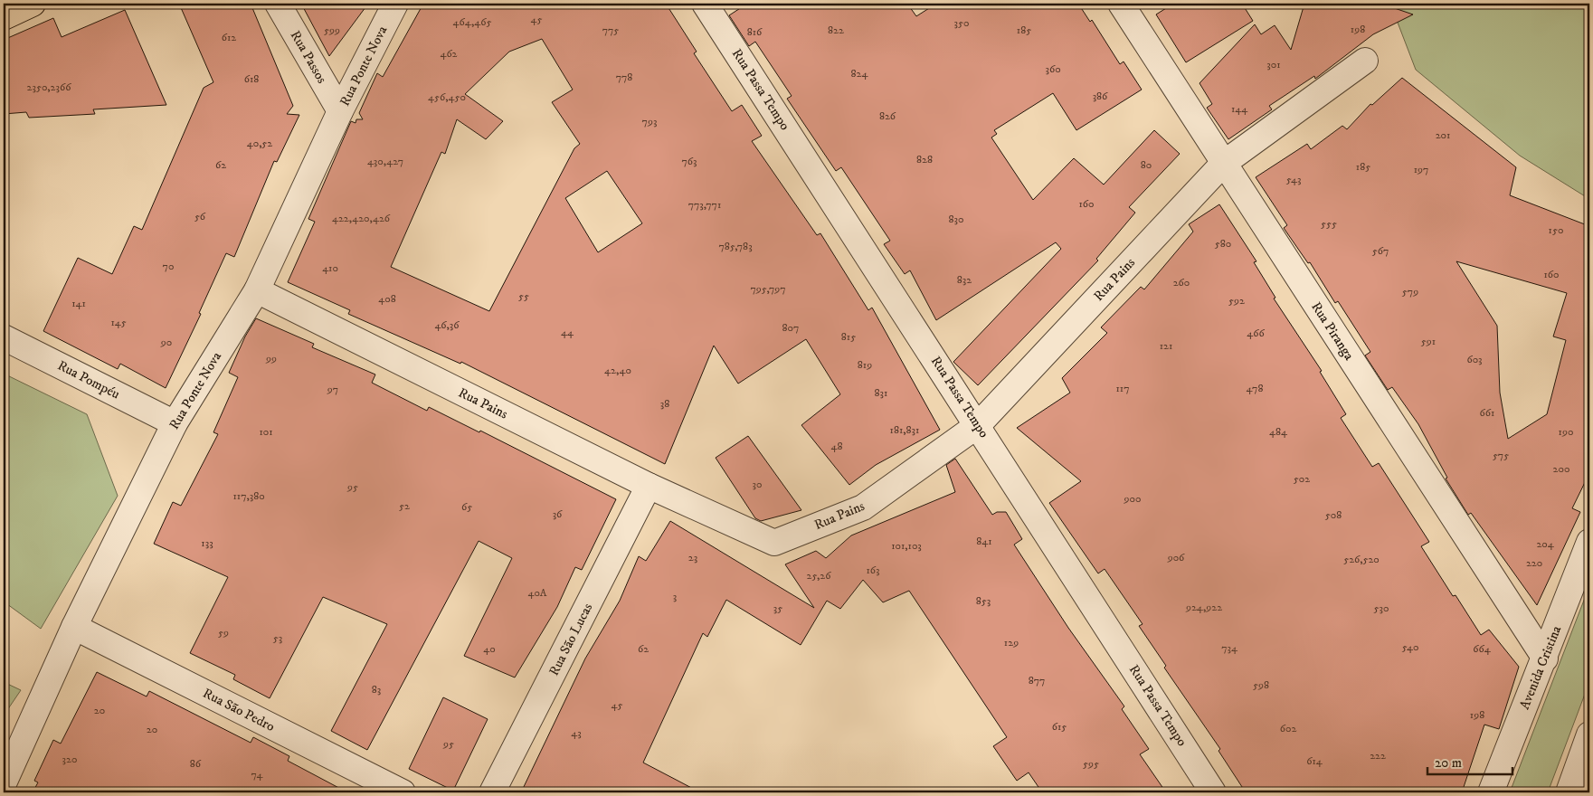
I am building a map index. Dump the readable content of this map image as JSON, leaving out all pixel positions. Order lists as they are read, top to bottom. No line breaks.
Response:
{"streets":{"street":["Rua Passos","Rua Ponte Nova","Rua Passa Tempo","Rua Pains","Rua Piranga","Rua Pompéu","Rua São Lucas","Avenida Cristina","Rua São Pedro"]},"crossings":[["Rua Passos","Rua Ponte Nova"],["Rua Ponte Nova","Rua Pains"],["Rua Ponte Nova","Rua Pompéu"],["Rua Ponte Nova","Rua São Pedro"],["Rua Passa Tempo","Rua Pains"],["Rua Pains","Rua Piranga"],["Rua Pains","Rua São Lucas"],["Rua Piranga","Avenida Cristina"]],"house_numbers":["45","464,465","350","198","599","775","822","185","816","612","462","301","360","824","778","618","2350,2366","386","456,450","144","826","793","201","40,52","828","430,427","763","62","80","185","197","543","160","773,771","56","422,420,426","830","555","150","580","785,783","567","70","410","160","832","260","795,797","579","55","408","592","141","145","46,36","807","44","466","815","591","90","121","99","603","819","42,40","117","478","97","831","38","661","181,831","101","484","190","48","575","200","502","30","95","117,380","900","52","65","36","508","841","133","204","101,103","23","906","526,520","220","163","25,26","40A","3","853","924,922","35","530","59","53","129","540","734","40","62","664","877","598","83","45","20","198","615","602","20","43","95","222","320","614","86","595","74"],"scale_bar":"20 m"}
